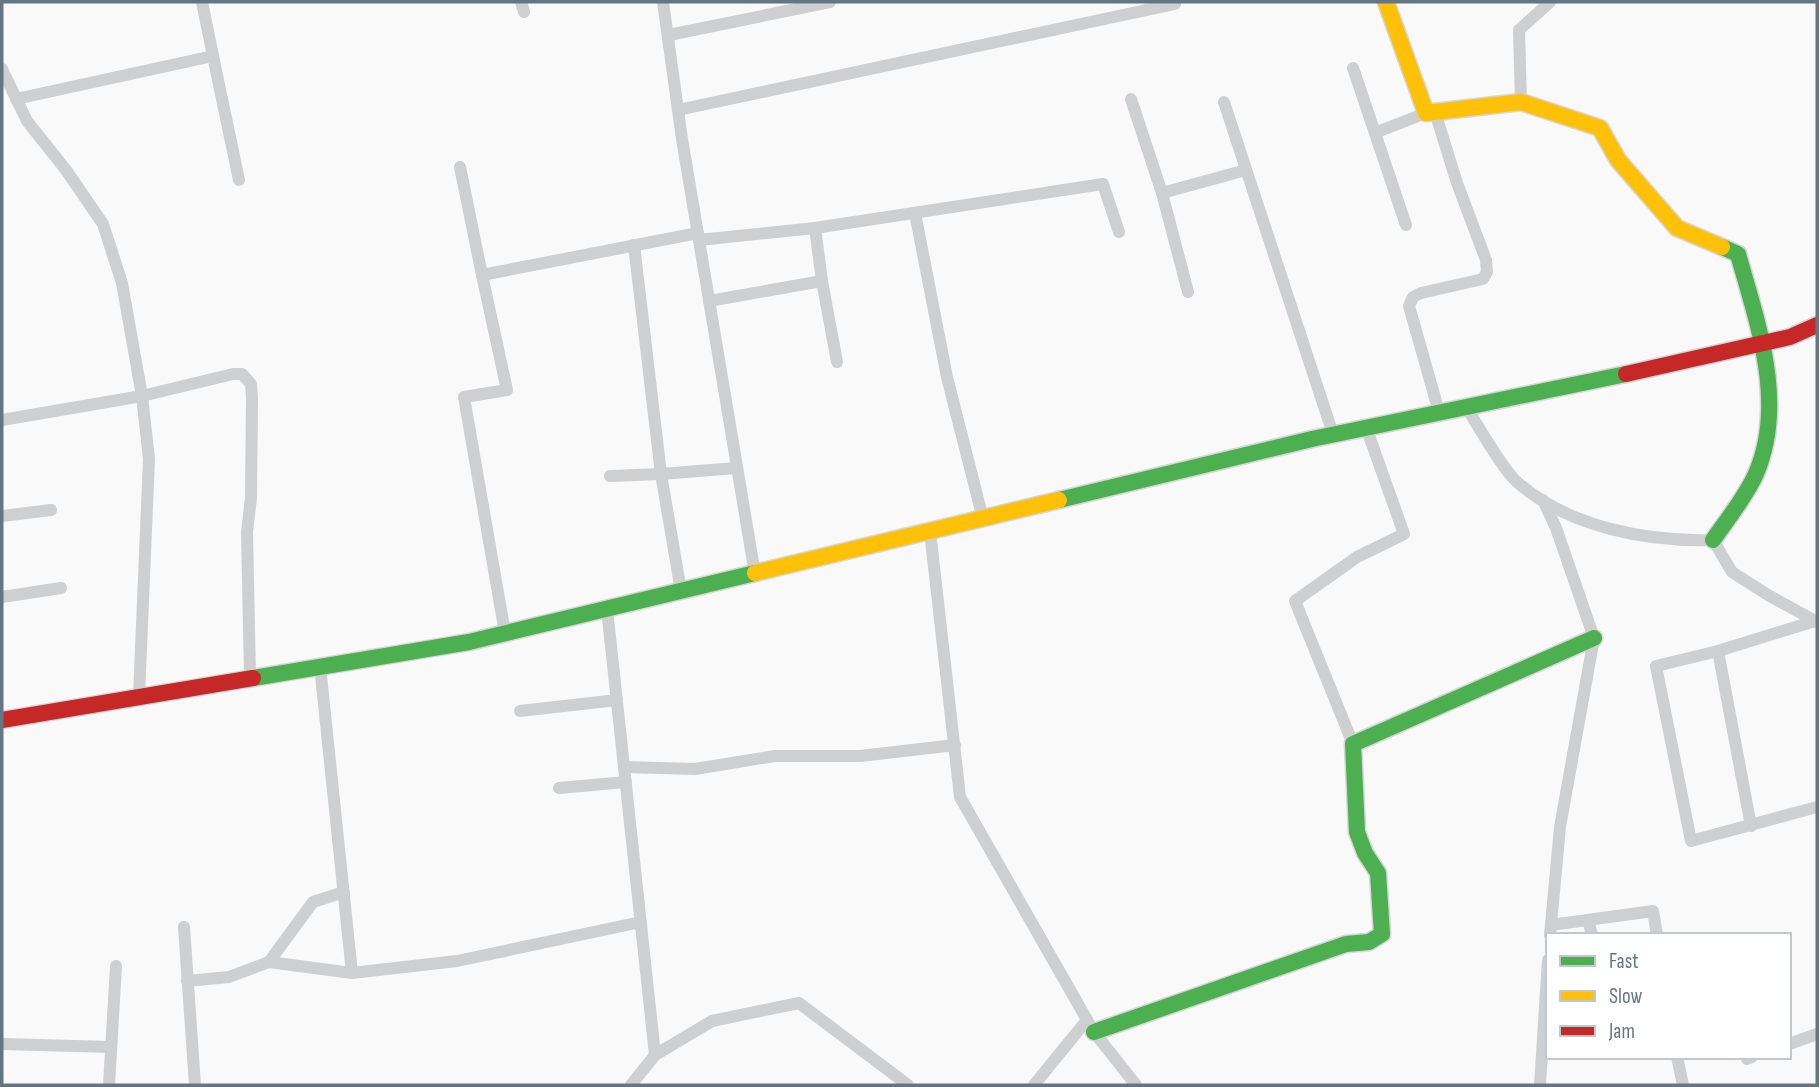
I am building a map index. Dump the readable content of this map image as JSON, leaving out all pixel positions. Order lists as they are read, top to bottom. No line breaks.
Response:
{"legend":["Fast","Slow","Jam"]}
